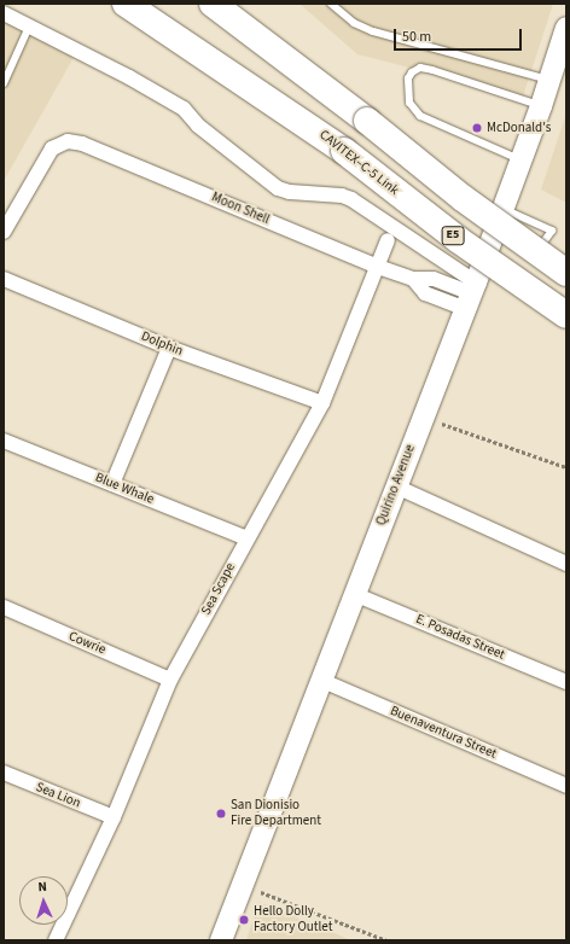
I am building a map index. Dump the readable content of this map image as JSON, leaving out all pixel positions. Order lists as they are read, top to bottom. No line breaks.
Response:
{"streets":{"highway":["CAVITEX–C-5 Link","E5"],"main road":["Quirino Avenue"],"street":["Moon Shell","Dolphin","Blue Whale","Sea Scape","E. Posadas Street","Cowrie","Buenaventura Street","Sea Lion"]},"crossings":[["Moon Shell","Quirino Avenue"],["Moon Shell","Sea Scape"],["Dolphin","Sea Scape"],["Quirino Avenue","E. Posadas Street"],["Quirino Avenue","Buenaventura Street"],["Blue Whale","Sea Scape"],["Sea Scape","Cowrie"],["Sea Scape","Sea Lion"]],"places":["McDonald's","San Dionisio Fire Department","Hello Dolly Factory Outlet"],"scale_bar":"50 m","north":"top"}
